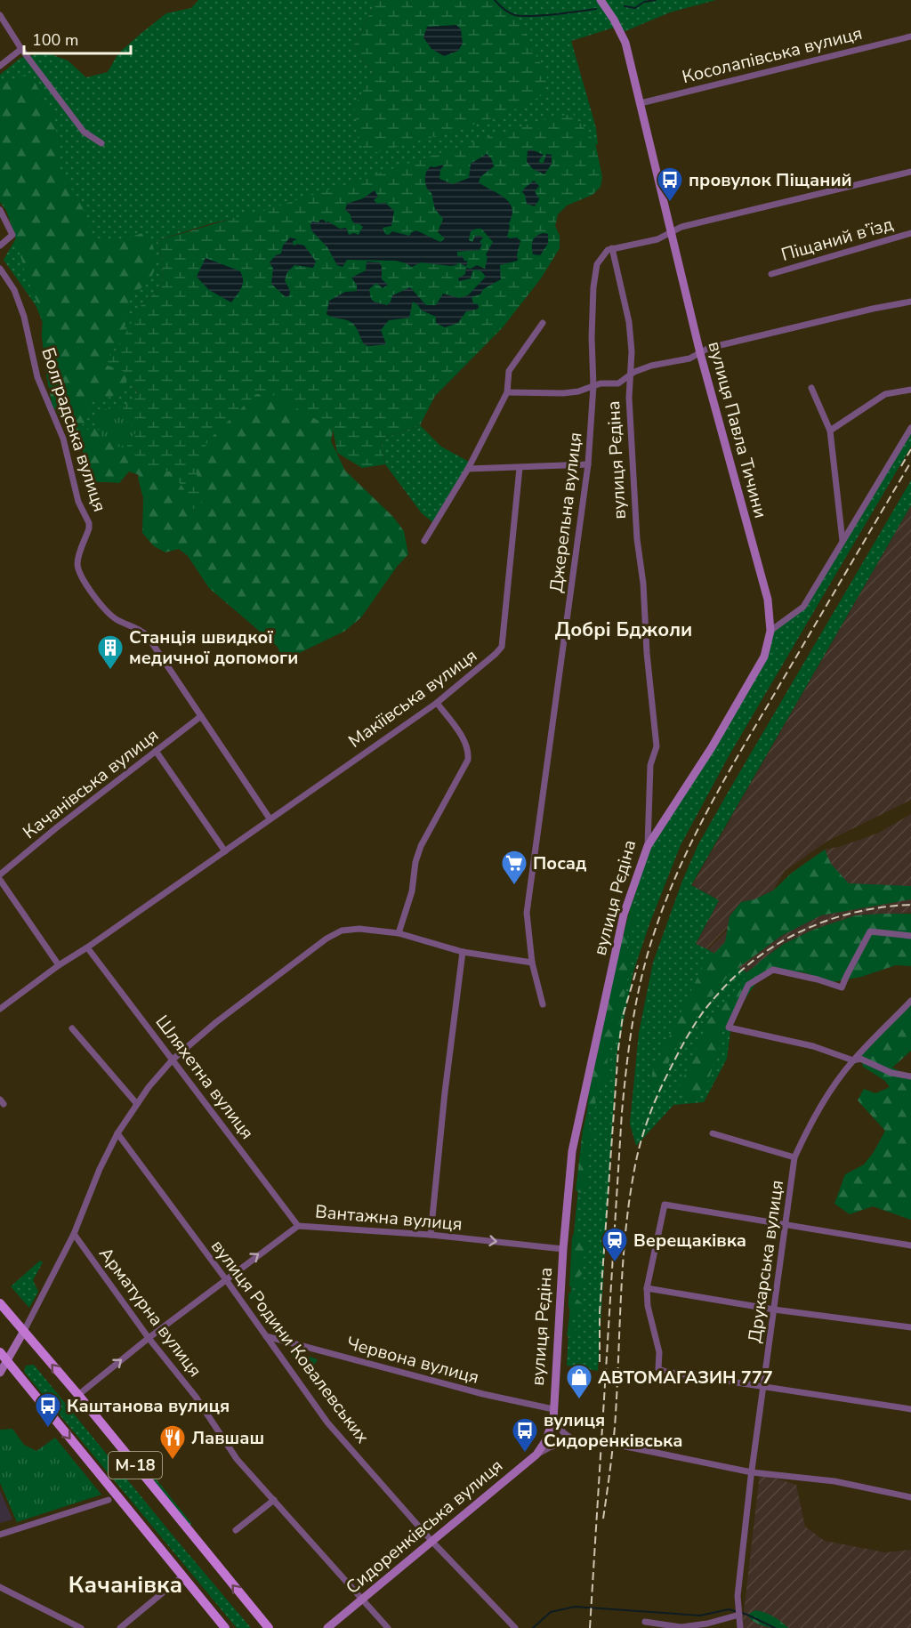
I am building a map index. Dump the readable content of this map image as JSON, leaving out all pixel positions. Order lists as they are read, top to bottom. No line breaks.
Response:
{"streets":{"main road":["вулиця Павла Тичини","вулиця Рєдіна","М-18","Сидоренківська вулиця"],"street":["Косолапівська вулиця","Піщаний в’їзд","Болградська вулиця","Джерельна вулиця","Макіївська вулиця","Качанівська вулиця","Шляхетна вулиця","Вантажна вулиця","Друкарська вулиця","Арматурна вулиця","вулиця Родини Ковалевських","Червона вулиця"]},"crossings":[["Косолапівська вулиця","вулиця Павла Тичини"],["Болградська вулиця","Качанівська вулиця"],["вулиця Павла Тичини","вулиця Рєдіна"],["вулиця Рєдіна","Джерельна вулиця"],["вулиця Рєдіна","Вантажна вулиця"],["вулиця Рєдіна","Червона вулиця"],["вулиця Рєдіна","Сидоренківська вулиця"],["Макіївська вулиця","Шляхетна вулиця"],["Шляхетна вулиця","Вантажна вулиця"],["Вантажна вулиця","Арматурна вулиця"],["Вантажна вулиця","вулиця Родини Ковалевських"],["Вантажна вулиця","М-18"],["Друкарська вулиця","Сидоренківська вулиця"],["Арматурна вулиця","Сидоренківська вулиця"],["вулиця Родини Ковалевських","Червона вулиця"],["вулиця Родини Ковалевських","Сидоренківська вулиця"]],"one_way":["Вантажна вулиця"],"districts":["Добрі Бджоли","Качанівка"],"places":{"bus stop":["провулок Піщаний","Каштанова вулиця","вулиця Сидоренківська"],"building":["Станція швидкої медичної допомоги"],"supermarket":["Посад"],"station":["Верещаківка"],"shop":["АВТОМАГАЗИН 777"],"restaurant":["Лавшаш"]},"scale_bar":"100 m"}
